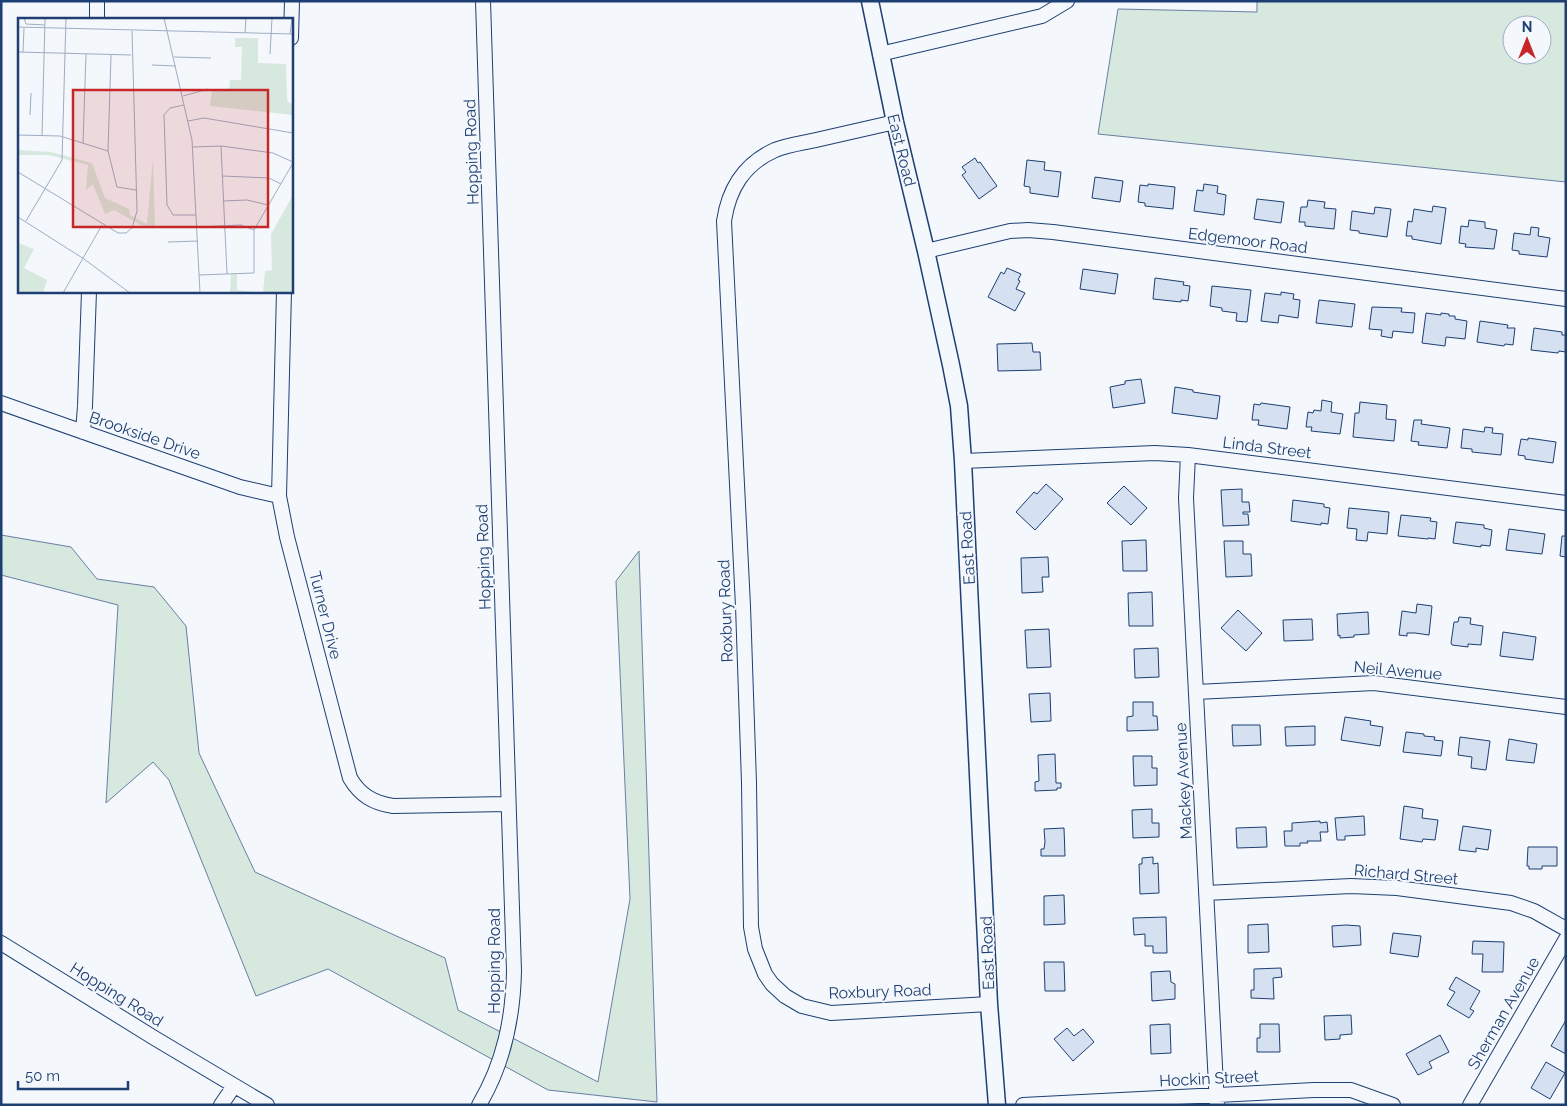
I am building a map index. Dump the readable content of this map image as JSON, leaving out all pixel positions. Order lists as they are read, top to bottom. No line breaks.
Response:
{"streets":{"street":["East Road","Hopping Road","Edgemoor Road","Brookside Drive","Linda Street","Roxbury Road","Turner Drive","Neil Avenue","Mackey Avenue","Richard Street","Sherman Avenue","Hockin Street"]},"crossings":[["East Road","Edgemoor Road"],["East Road","Linda Street"],["East Road","Roxbury Road"],["Hopping Road","Turner Drive"],["Brookside Drive","Turner Drive"],["Linda Street","Mackey Avenue"],["Neil Avenue","Mackey Avenue"],["Mackey Avenue","Richard Street"],["Mackey Avenue","Hockin Street"]],"scale_bar":"50 m","north":"top"}
